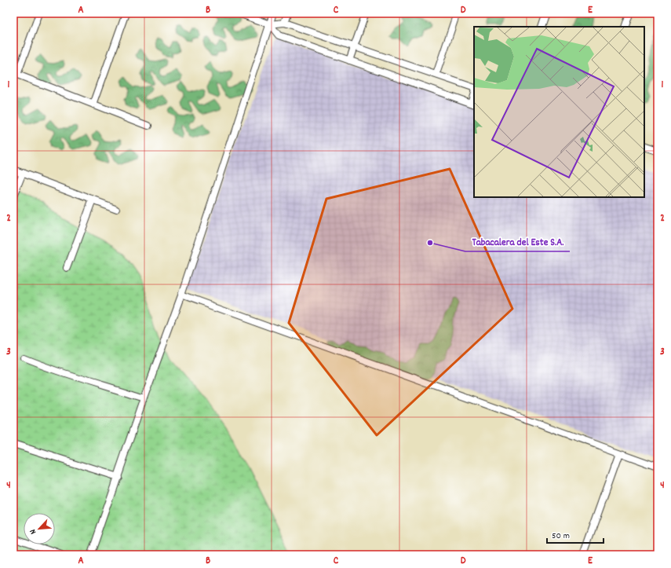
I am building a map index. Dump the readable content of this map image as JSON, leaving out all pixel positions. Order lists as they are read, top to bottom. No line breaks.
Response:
{"places":["Tabacalera del Este S.A."],"scale_bar":"50 m","north":"bottom left","grid":{"columns":["A","B","C","D","E"],"rows":["1","2","3","4"]}}
